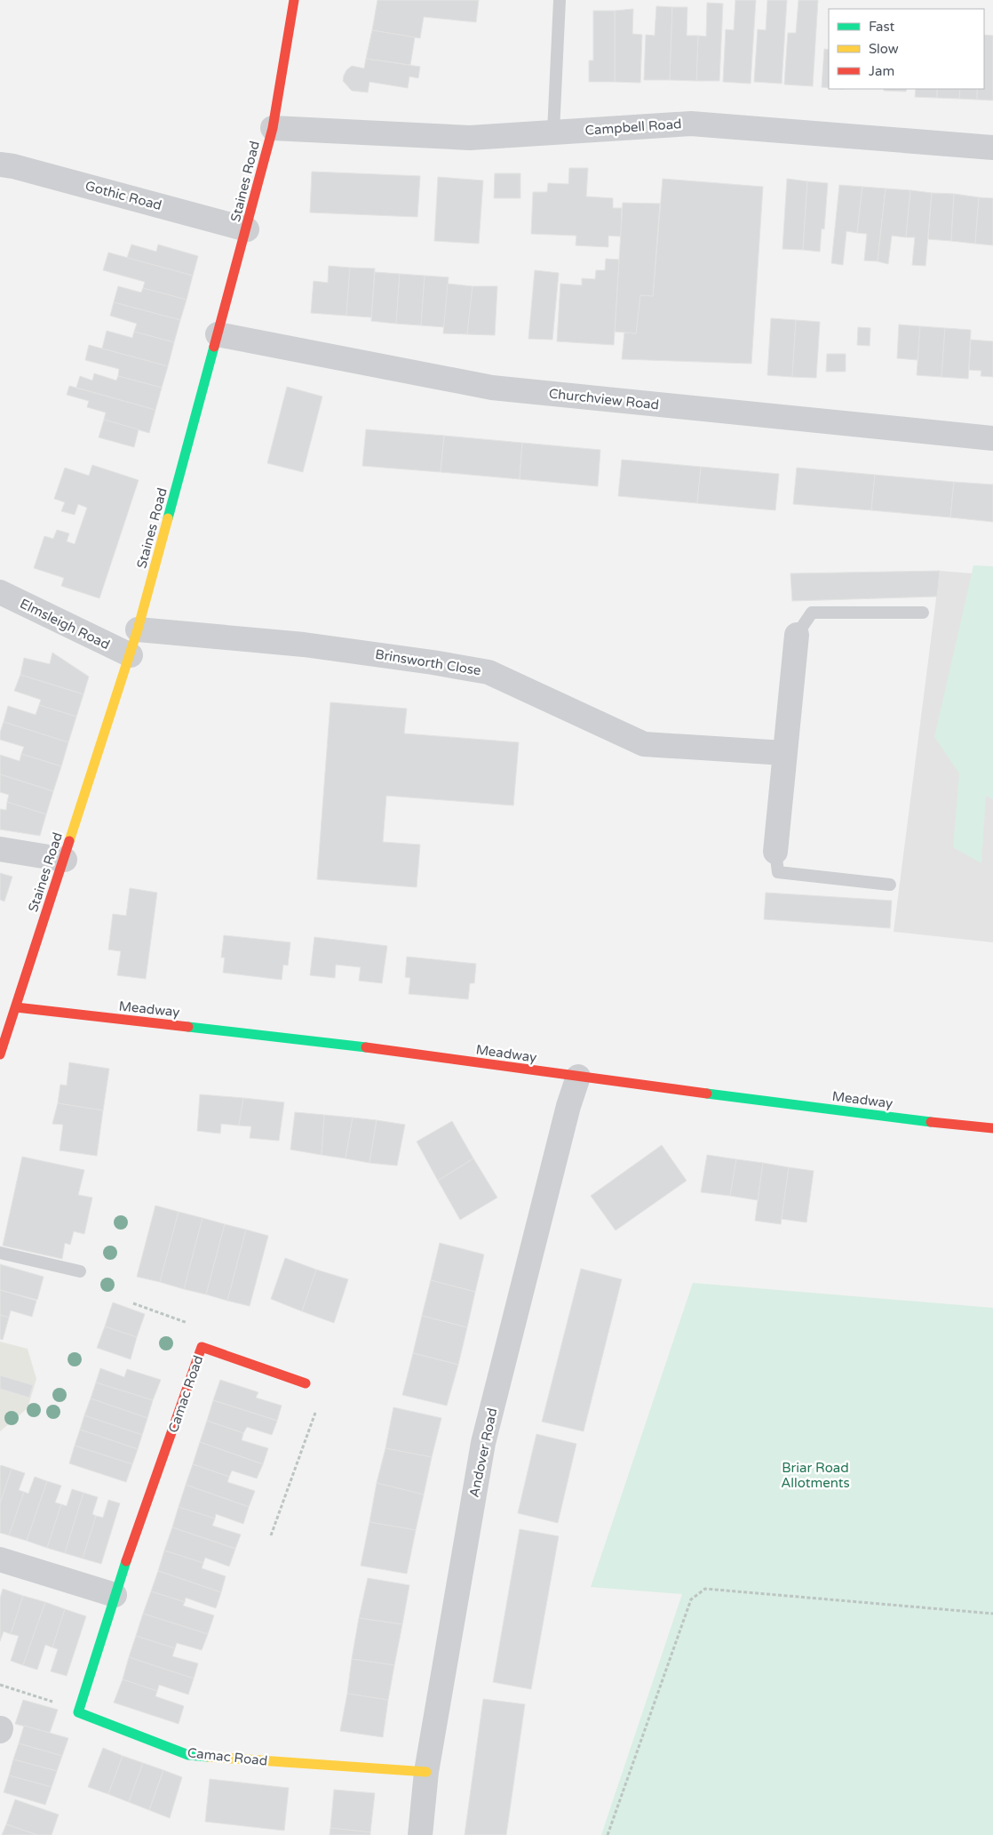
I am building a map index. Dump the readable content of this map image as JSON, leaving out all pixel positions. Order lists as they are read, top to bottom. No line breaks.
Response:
{"streets":{"street":["Campbell Road","Staines Road","Gothic Road","Churchview Road","Elmsleigh Road","Brinsworth Close","Meadway","Camac Road","Andover Road"]},"crossings":[["Campbell Road","Staines Road"],["Staines Road","Gothic Road"],["Staines Road","Churchview Road"],["Staines Road","Elmsleigh Road"],["Staines Road","Brinsworth Close"],["Staines Road","Meadway"],["Meadway","Andover Road"],["Camac Road","Andover Road"]],"parks":["Briar Road Allotments"],"legend":["Fast","Slow","Jam"]}
